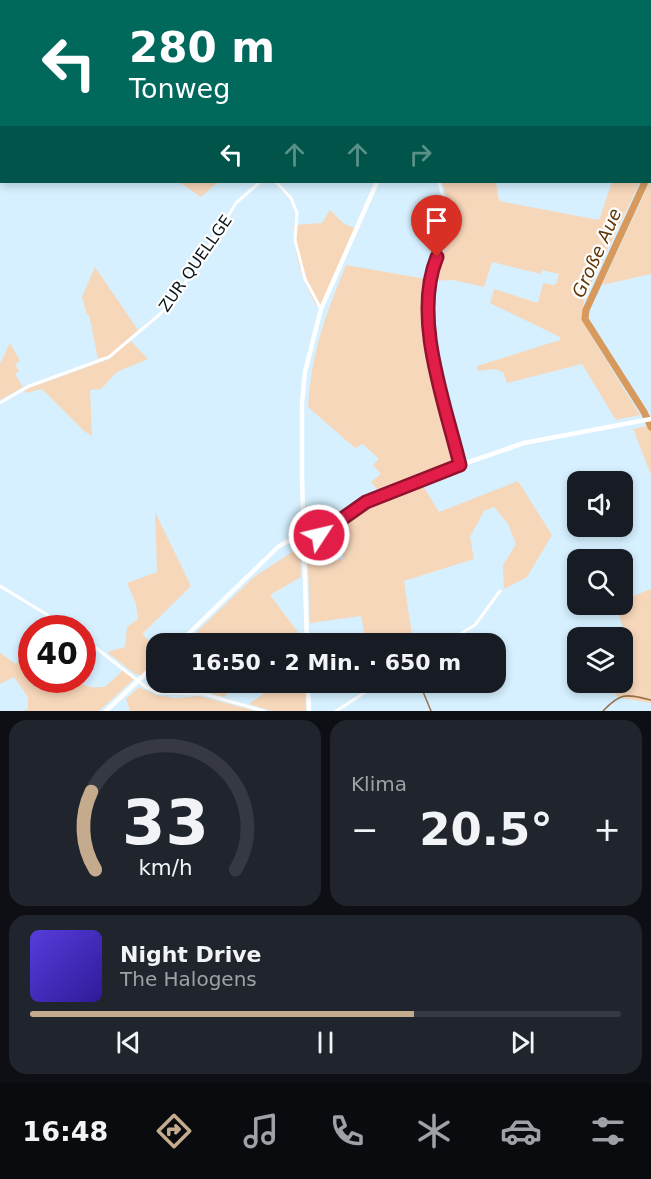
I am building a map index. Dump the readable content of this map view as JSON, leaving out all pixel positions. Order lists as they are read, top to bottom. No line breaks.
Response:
{"streets":{"street":["ZUR QUELLGE"]},"water":["Große Aue"],"page":{"turn":["280 m","Tonweg"],"limit":"40","trip":"16:50 · 2 Min. · 650 m","tile":"Klima","heat":["−","20.5°","+"],"song":["Night Drive","The Halogens"],"tabs":"16:48","gauge":["33","km/h"]}}
